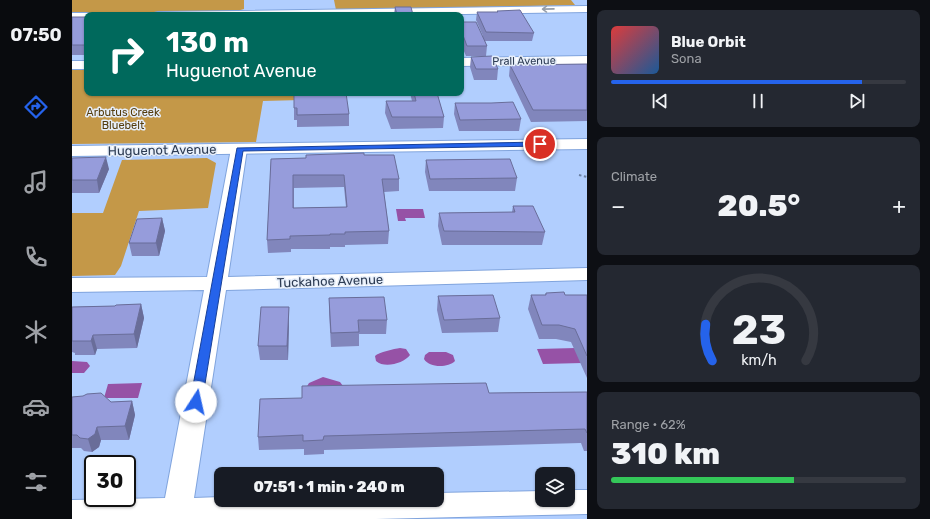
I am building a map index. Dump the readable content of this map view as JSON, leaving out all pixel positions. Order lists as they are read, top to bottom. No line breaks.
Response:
{"streets":{"street":["Prall Avenue","Huguenot Avenue","Tuckahoe Avenue"]},"parks":["Arbutus Creek Bluebelt"],"page":{"tabs":"07:50","turn":["130 m","Huguenot Avenue"],"song":["Blue Orbit","Sona"],"tile":["Climate",["Range · 62%","310 km"]],"heat":["−","20.5°","+"],"limit":"30","trip":"07:51 · 1 min · 240 m","gauge":["23","km/h"]}}
